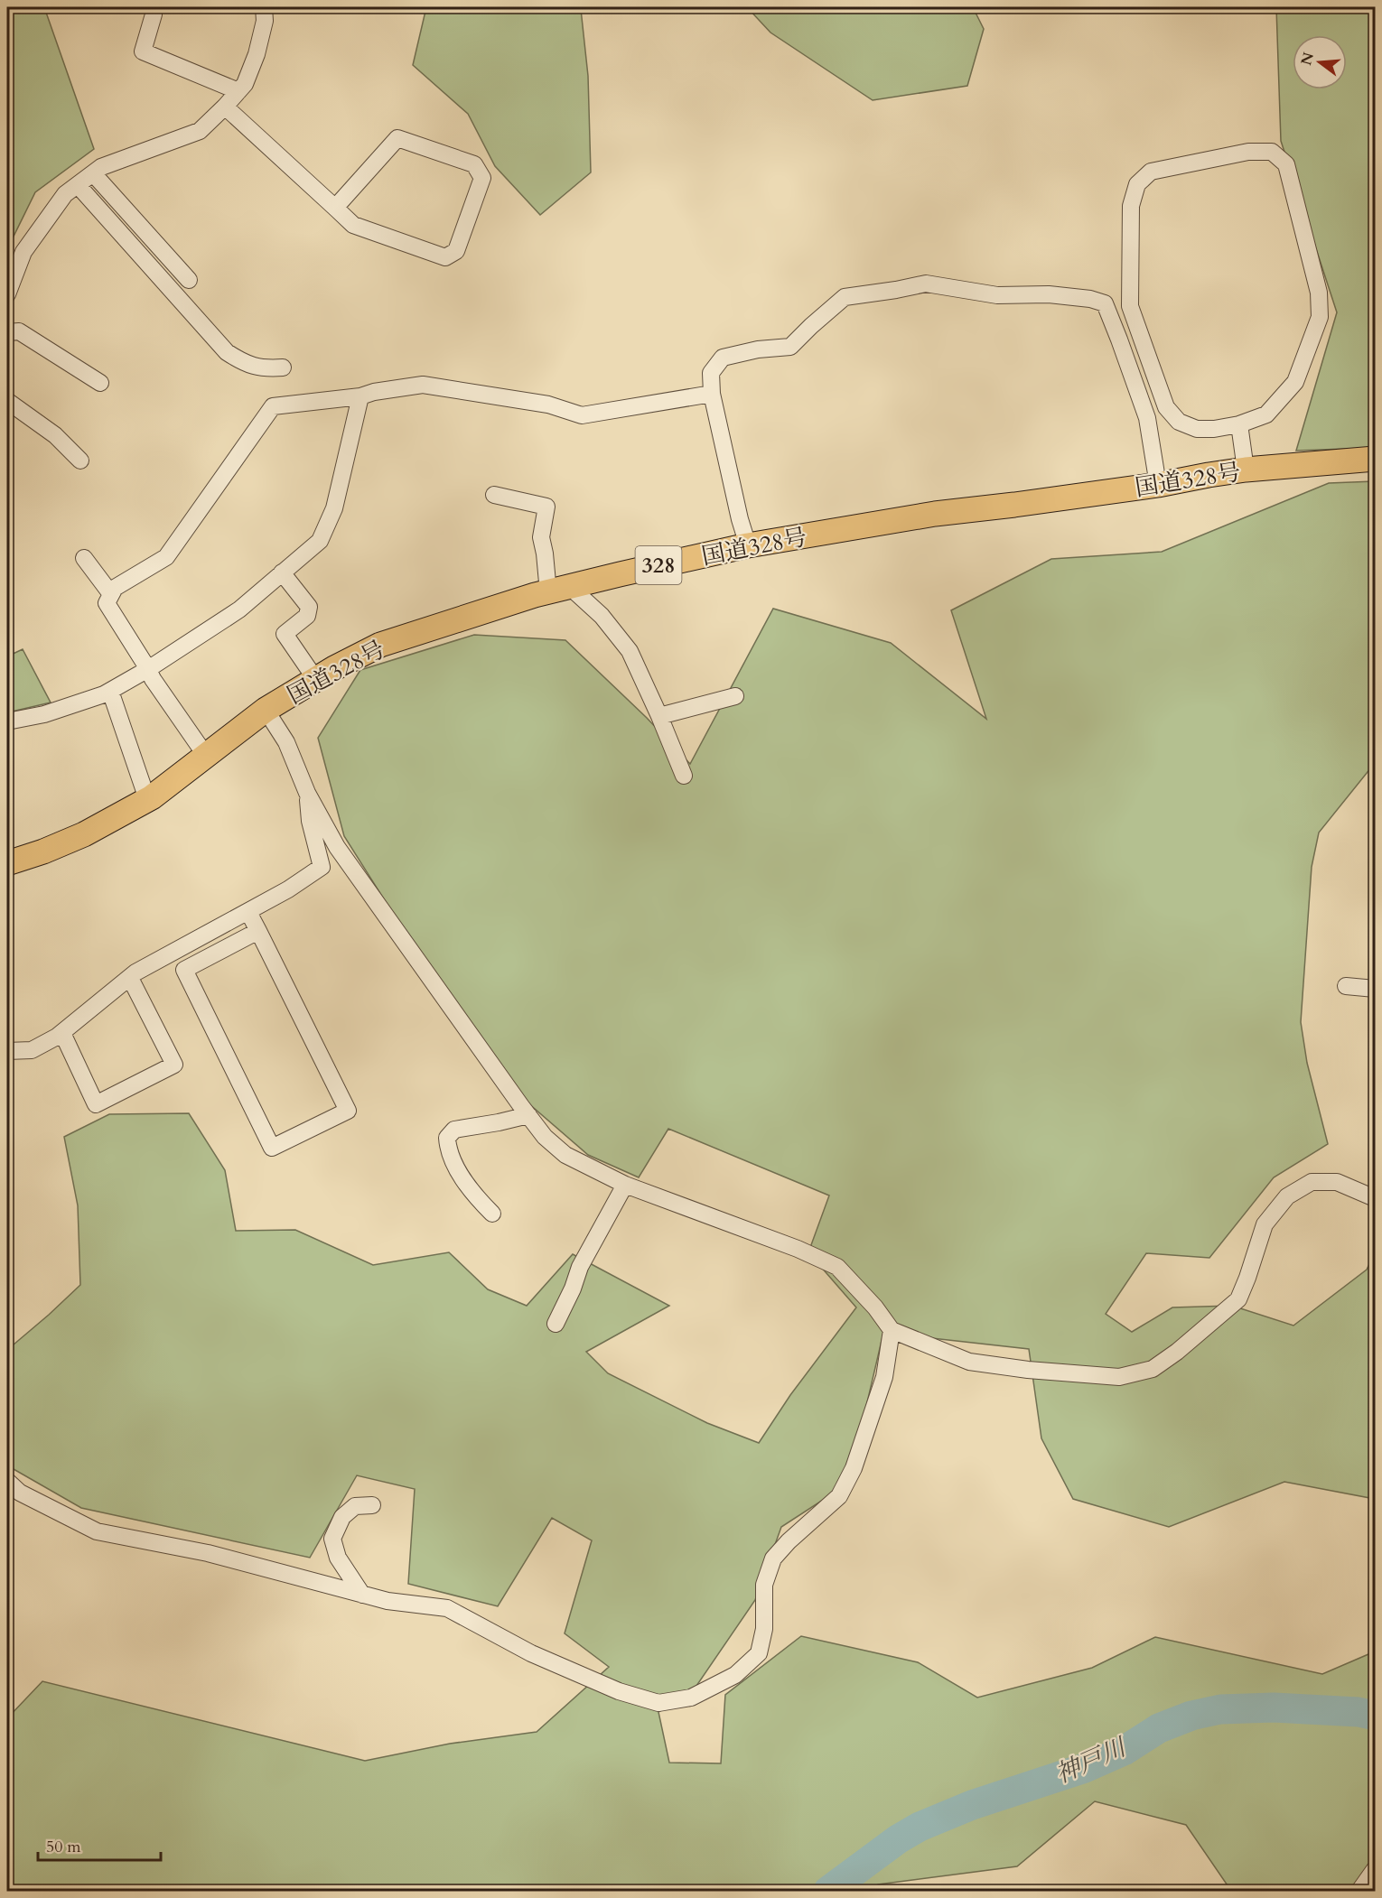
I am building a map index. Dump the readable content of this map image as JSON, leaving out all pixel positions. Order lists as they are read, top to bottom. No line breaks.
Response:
{"streets":{"highway":["国道328号","328"]},"water":["神戸川"],"scale_bar":"50 m","north":"left"}
